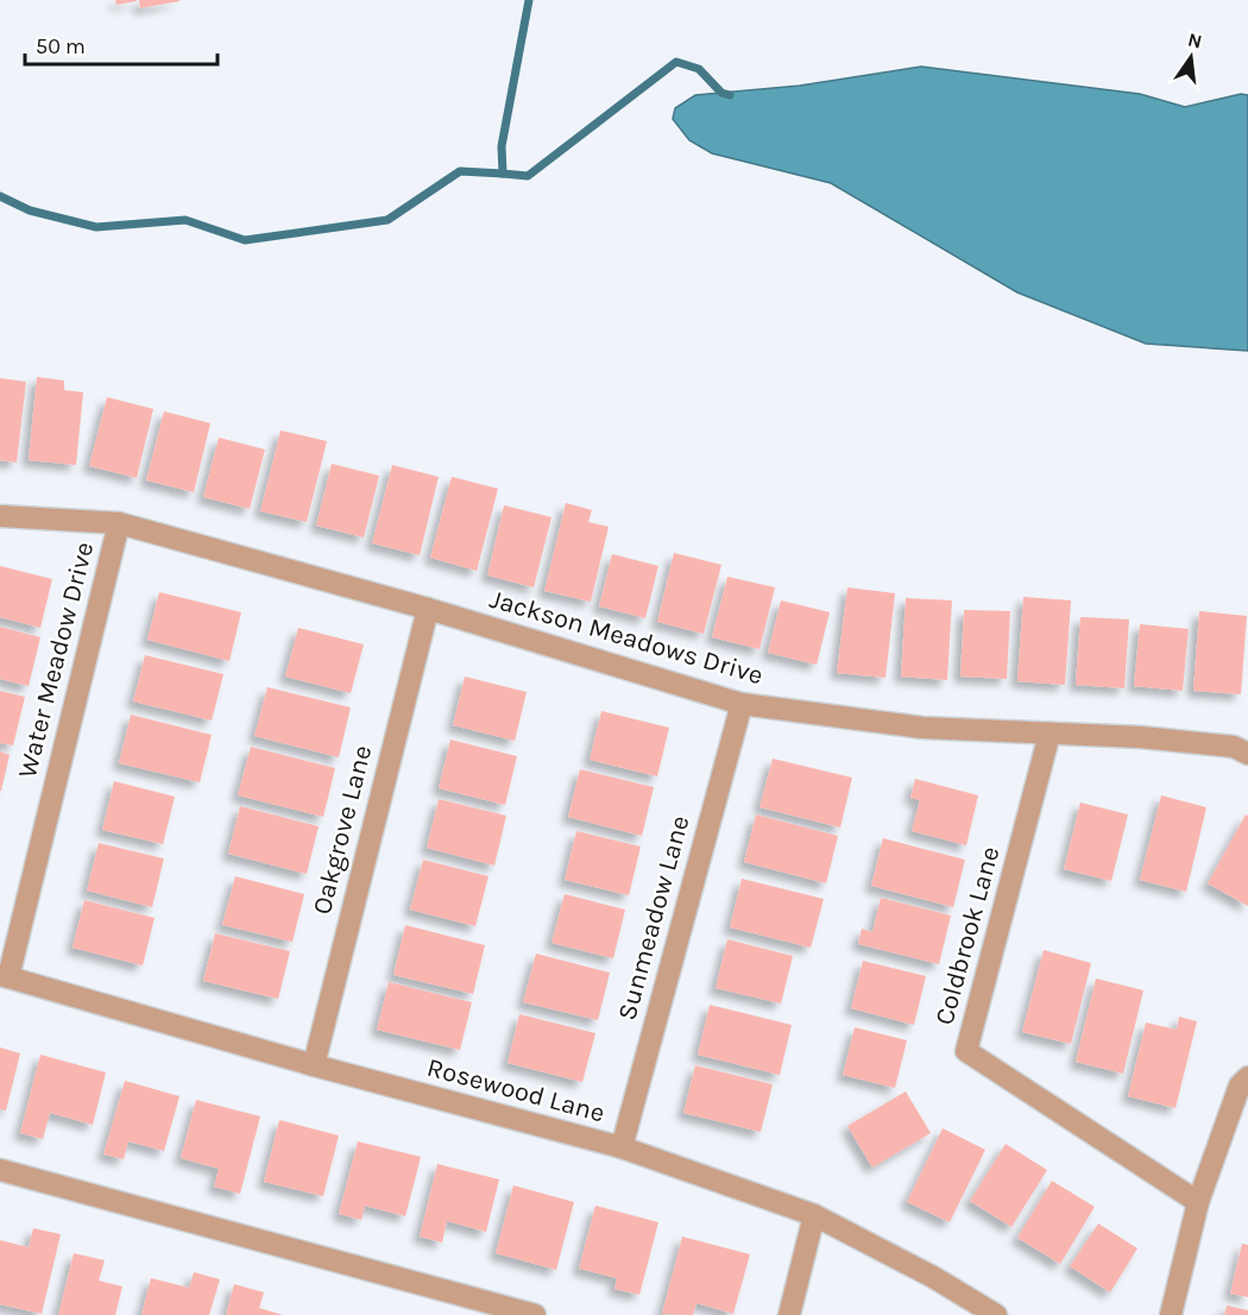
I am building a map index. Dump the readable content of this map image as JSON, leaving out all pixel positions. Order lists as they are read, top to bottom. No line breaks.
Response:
{"streets":{"street":["Jackson Meadows Drive","Water Meadow Drive","Oakgrove Lane","Sunmeadow Lane","Coldbrook Lane","Rosewood Lane"]},"crossings":[["Jackson Meadows Drive","Water Meadow Drive"],["Jackson Meadows Drive","Oakgrove Lane"],["Jackson Meadows Drive","Sunmeadow Lane"],["Jackson Meadows Drive","Coldbrook Lane"],["Water Meadow Drive","Rosewood Lane"],["Oakgrove Lane","Rosewood Lane"],["Sunmeadow Lane","Rosewood Lane"]],"scale_bar":"50 m","north":"top"}
